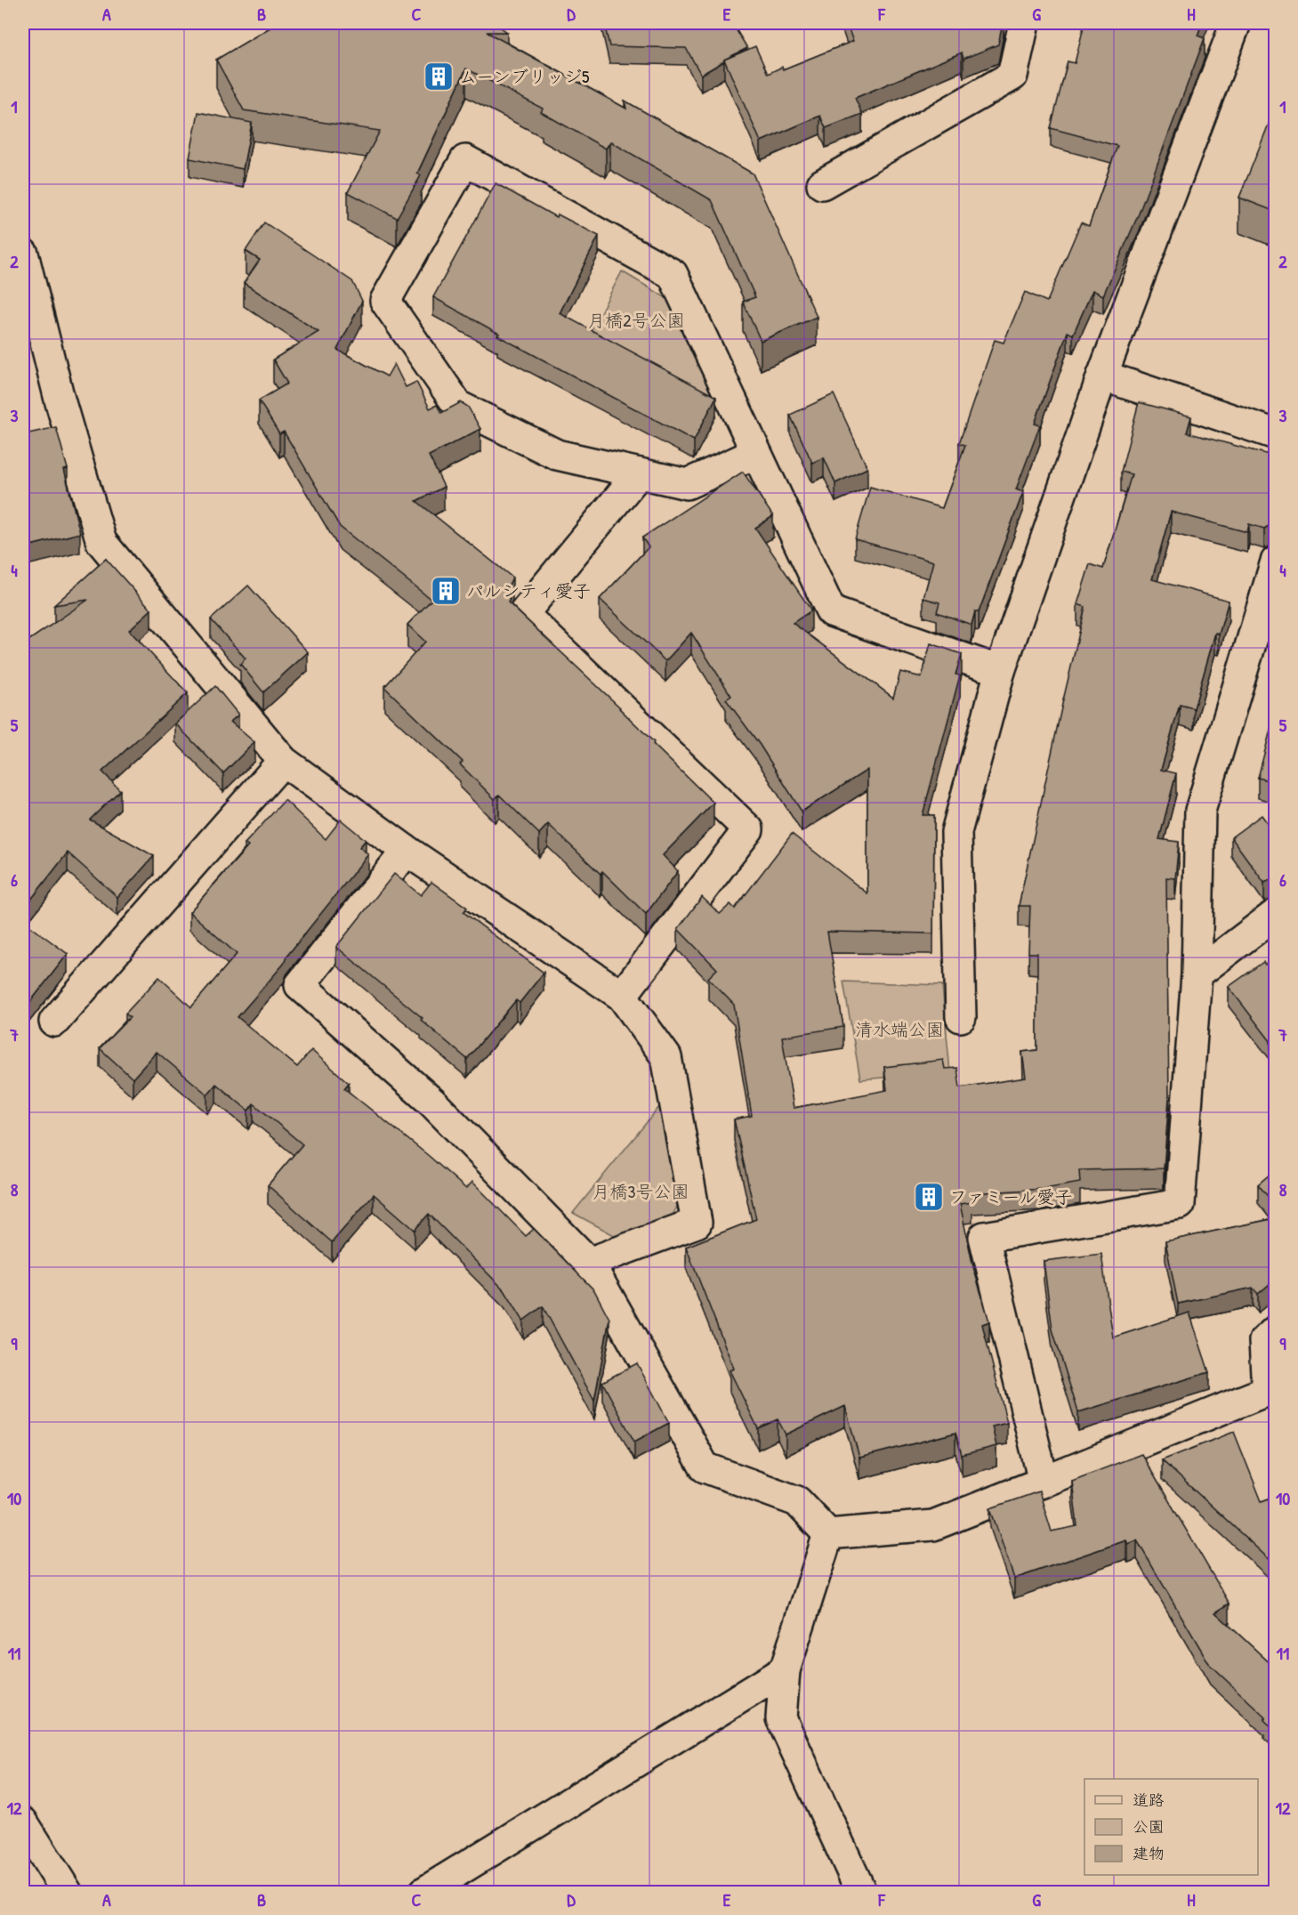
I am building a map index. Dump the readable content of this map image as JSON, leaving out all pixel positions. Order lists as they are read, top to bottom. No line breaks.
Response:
{"parks":["月橋2号公園","清水端公園","月橋3号公園"],"places":{"building":["ムーンブリッジ5","パルシティ愛子","ファミール愛子"]},"legend":["道路","公園","建物"],"grid":{"columns":["A","B","C","D","E","F","G","H"],"rows":["1","2","3","4","5","6","7","8","9","10","11","12"]}}
